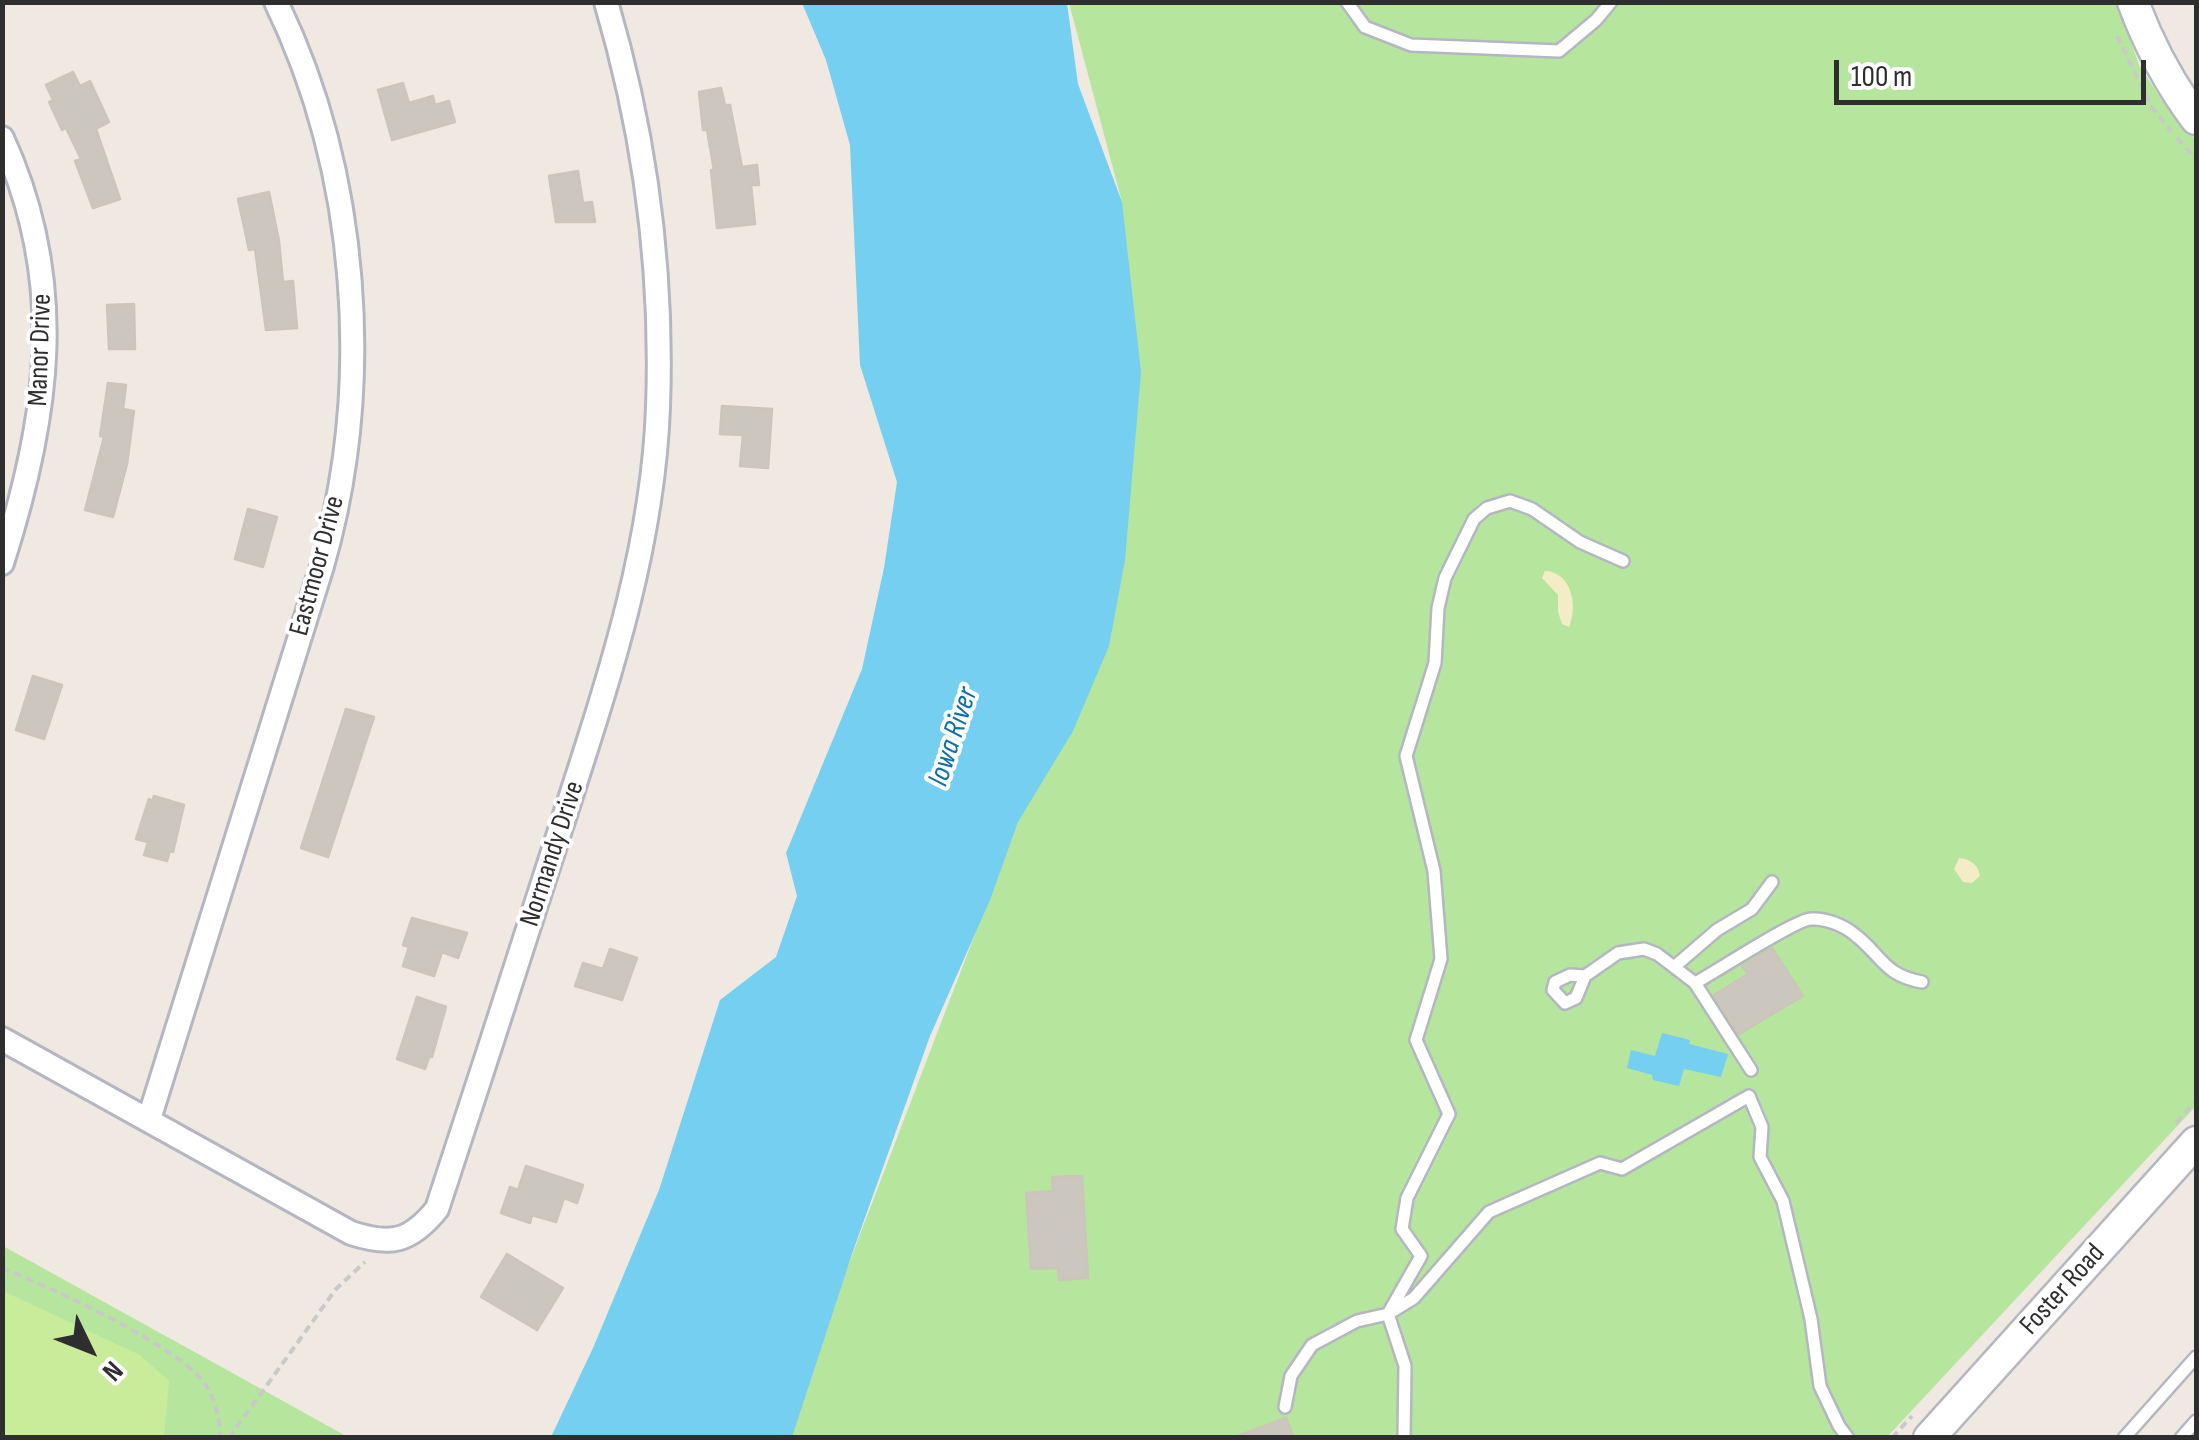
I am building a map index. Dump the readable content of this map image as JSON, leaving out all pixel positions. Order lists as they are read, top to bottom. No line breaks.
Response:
{"streets":{"street":["Manor Drive","Eastmoor Drive","Normandy Drive","Foster Road"]},"crossings":[["Eastmoor Drive","Normandy Drive"]],"water":["Iowa River"],"scale_bar":"100 m","north":"bottom right"}
